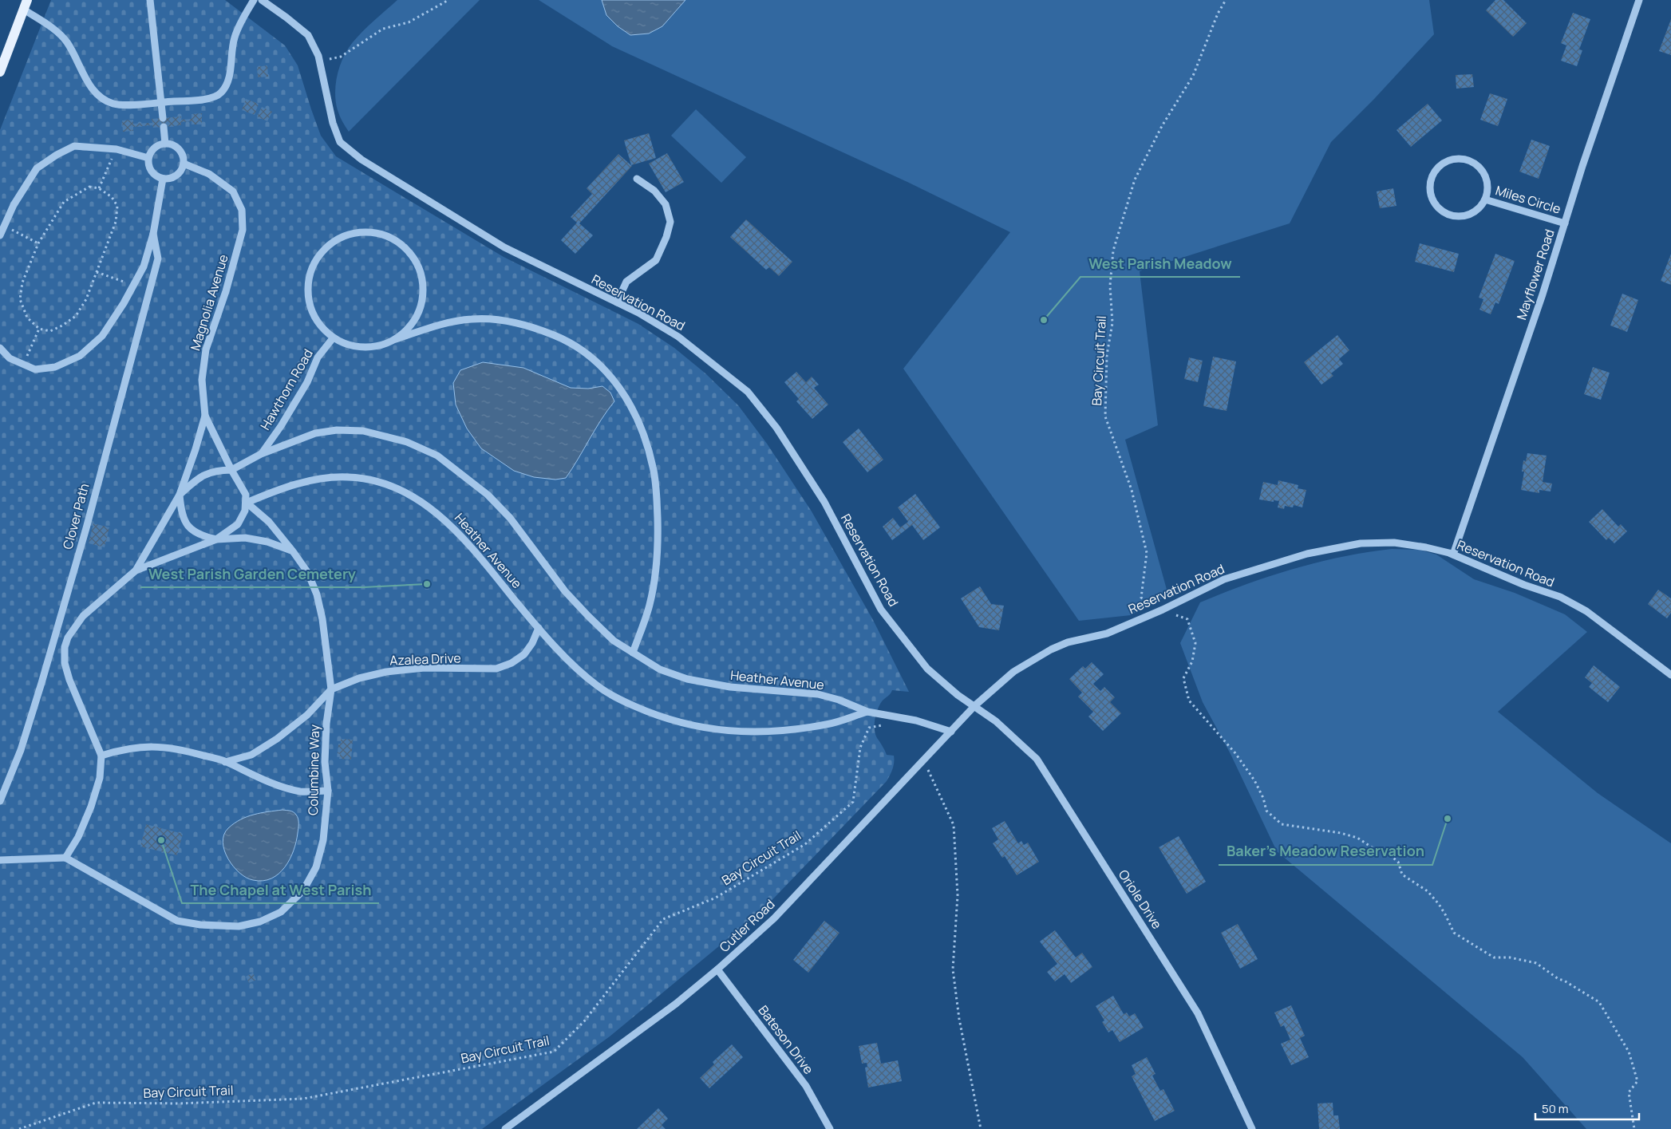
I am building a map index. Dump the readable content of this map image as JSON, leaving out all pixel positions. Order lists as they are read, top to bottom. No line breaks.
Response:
{"streets":{"street":["Miles Circle","Mayflower Road","Magnolia Avenue","Reservation Road","Hawthorn Road","Clover Path","Heather Avenue","Azalea Drive","Columbine Way","Oriole Drive","Cutler Road","Bateson Drive"],"path":["Bay Circuit Trail"]},"crossings":[["Miles Circle","Mayflower Road"],["Mayflower Road","Reservation Road"],["Magnolia Avenue","Heather Avenue"],["Magnolia Avenue","Columbine Way"],["Reservation Road","Bay Circuit Trail"],["Reservation Road","Oriole Drive"],["Reservation Road","Cutler Road"],["Hawthorn Road","Heather Avenue"],["Heather Avenue","Azalea Drive"],["Heather Avenue","Columbine Way"],["Azalea Drive","Columbine Way"],["Oriole Drive","Cutler Road"],["Cutler Road","Bateson Drive"]],"places":["West Parish Meadow","West Parish Garden Cemetery","Baker's Meadow Reservation","The Chapel at West Parish"],"scale_bar":"50 m"}
